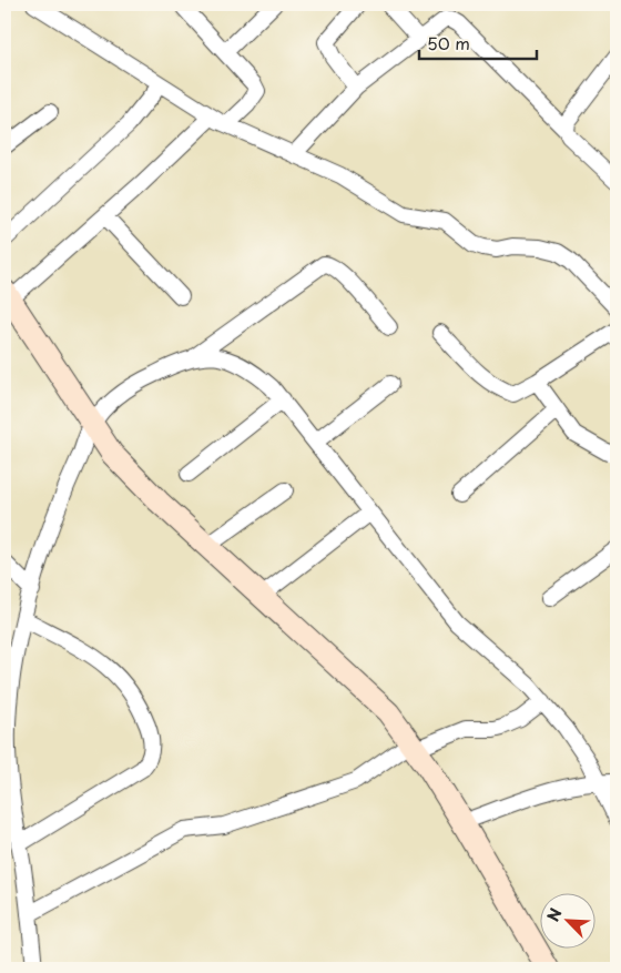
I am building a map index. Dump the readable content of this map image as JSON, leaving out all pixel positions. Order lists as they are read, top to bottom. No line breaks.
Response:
{"scale_bar":"50 m","north":"top left"}
